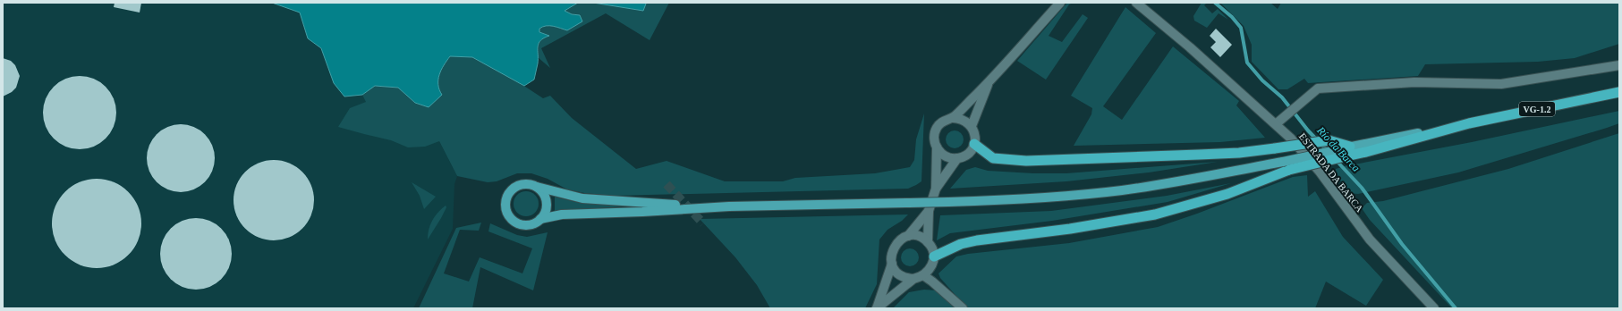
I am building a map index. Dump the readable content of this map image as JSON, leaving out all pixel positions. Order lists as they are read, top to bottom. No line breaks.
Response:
{"streets":{"highway":["VG-1.2"],"street":["ESTRADA DA BARCA"]},"water":["Río da Barca"]}
